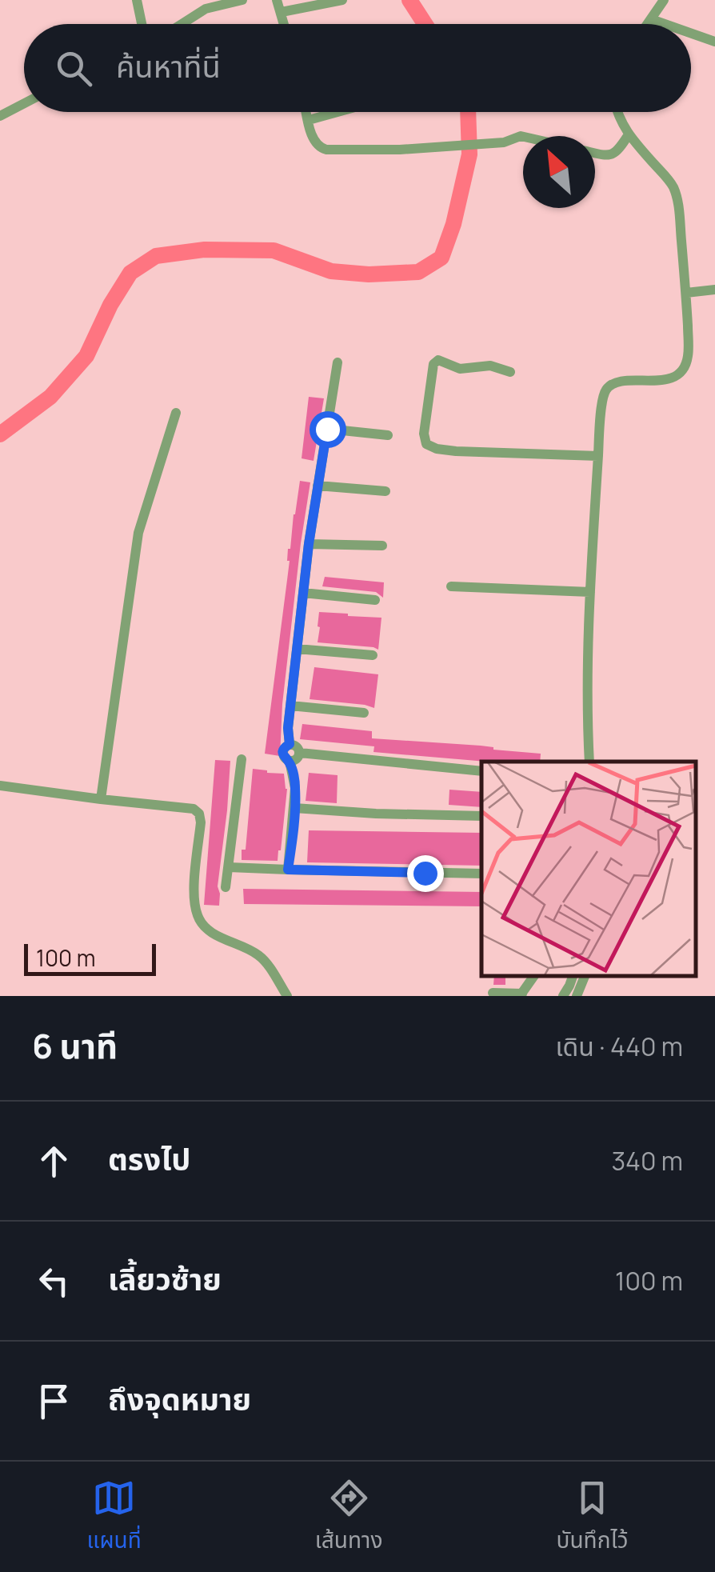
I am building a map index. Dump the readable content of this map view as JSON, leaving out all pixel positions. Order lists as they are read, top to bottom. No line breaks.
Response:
{"scale_bar":"100 m","north":"top left","page":{"search":"ค้นหาที่นี่","scale":"100 m","heading":["6 นาที","เดิน · 440 m"],"list":[["ตรงไป","340 m"],["เลี้ยวซ้าย","100 m"],"ถึงจุดหมาย"],"nav":["แผนที่","เส้นทาง","บันทึกไว้"]}}
